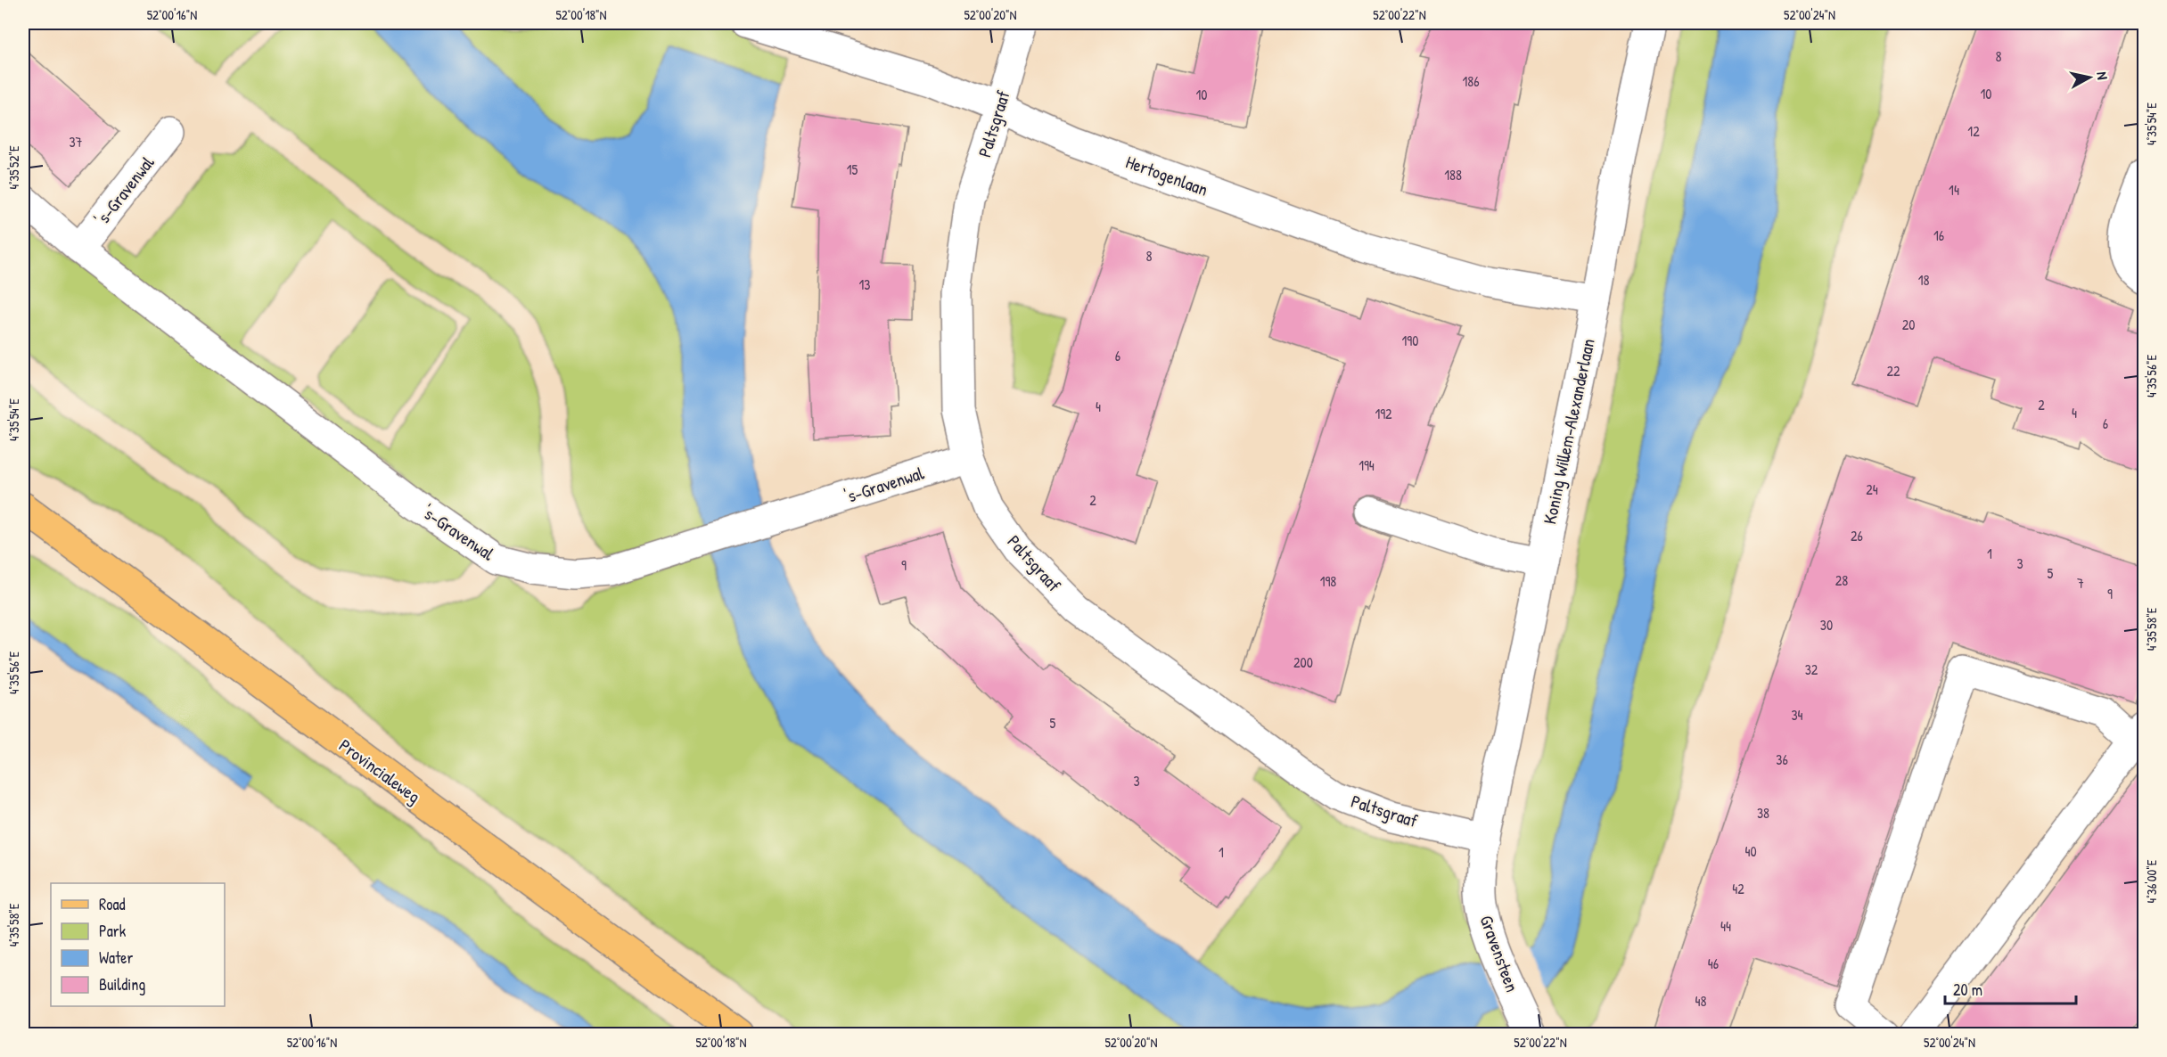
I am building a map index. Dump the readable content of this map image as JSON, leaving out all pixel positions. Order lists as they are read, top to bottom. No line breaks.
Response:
{"streets":{"main road":["Provincialeweg"],"street":["Paltsgraaf","Hertogenlaan","'s-Gravenwal","Koning Willem-Alexanderlaan","Gravensteen"]},"crossings":[["Paltsgraaf","Hertogenlaan"],["Paltsgraaf","'s-Gravenwal"],["Paltsgraaf","Koning Willem-Alexanderlaan"],["Paltsgraaf","Gravensteen"],["Hertogenlaan","Koning Willem-Alexanderlaan"],["Koning Willem-Alexanderlaan","Gravensteen"]],"house_numbers":["8","186","10","10","12","37","15","188","14","16","8","18","13","20","190","6","22","2","4","4","192","6","194","24","2","26","1","3","9","5","28","198","7","9","30","200","32","34","5","36","3","38","40","1","42","44","46","48"],"legend":["Road","Park","Water","Building"],"scale_bar":"20 m","north":"right","coordinates":["52°00'16\"N","52°00'18\"N","52°00'20\"N","52°00'22\"N","52°00'24\"N","4°35'54\"E","4°35'52\"E","4°35'56\"E","4°35'58\"E","4°36'00\"E"]}
